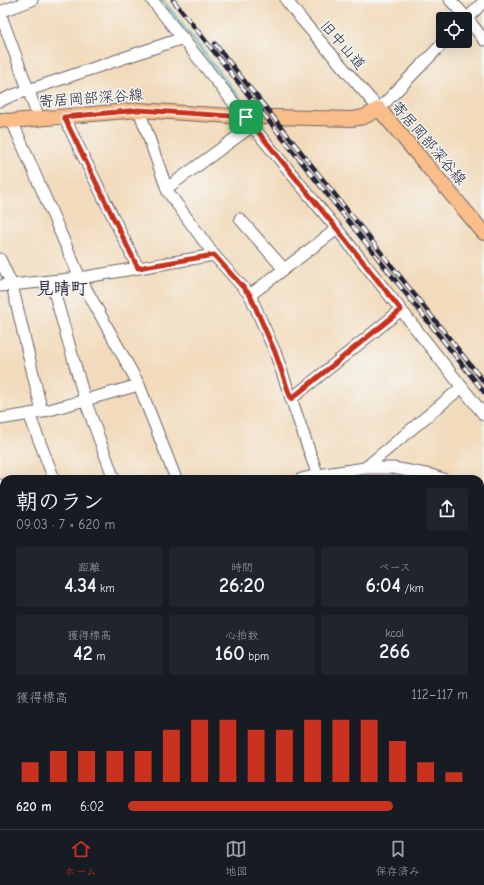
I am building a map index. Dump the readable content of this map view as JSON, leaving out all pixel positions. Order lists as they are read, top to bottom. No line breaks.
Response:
{"streets":{"main road":["寄居岡部深谷線"],"street":["旧中山道"]},"crossings":[["旧中山道","寄居岡部深谷線"]],"districts":["見晴町"],"page":{"heading":["朝のラン","09:03 · 7 × 620 m"],"stats":[["距離","4.34 km"],["時間","26:20"],["ペース","6:04 /km"],["獲得標高","42 m"],["心拍数","160 bpm"],["kcal","266"]],"chart":["獲得標高","112–117 m"],"list":[{"name":"620 m","note":"6:02"}],"tabs":["ホーム","地図","保存済み"]}}
